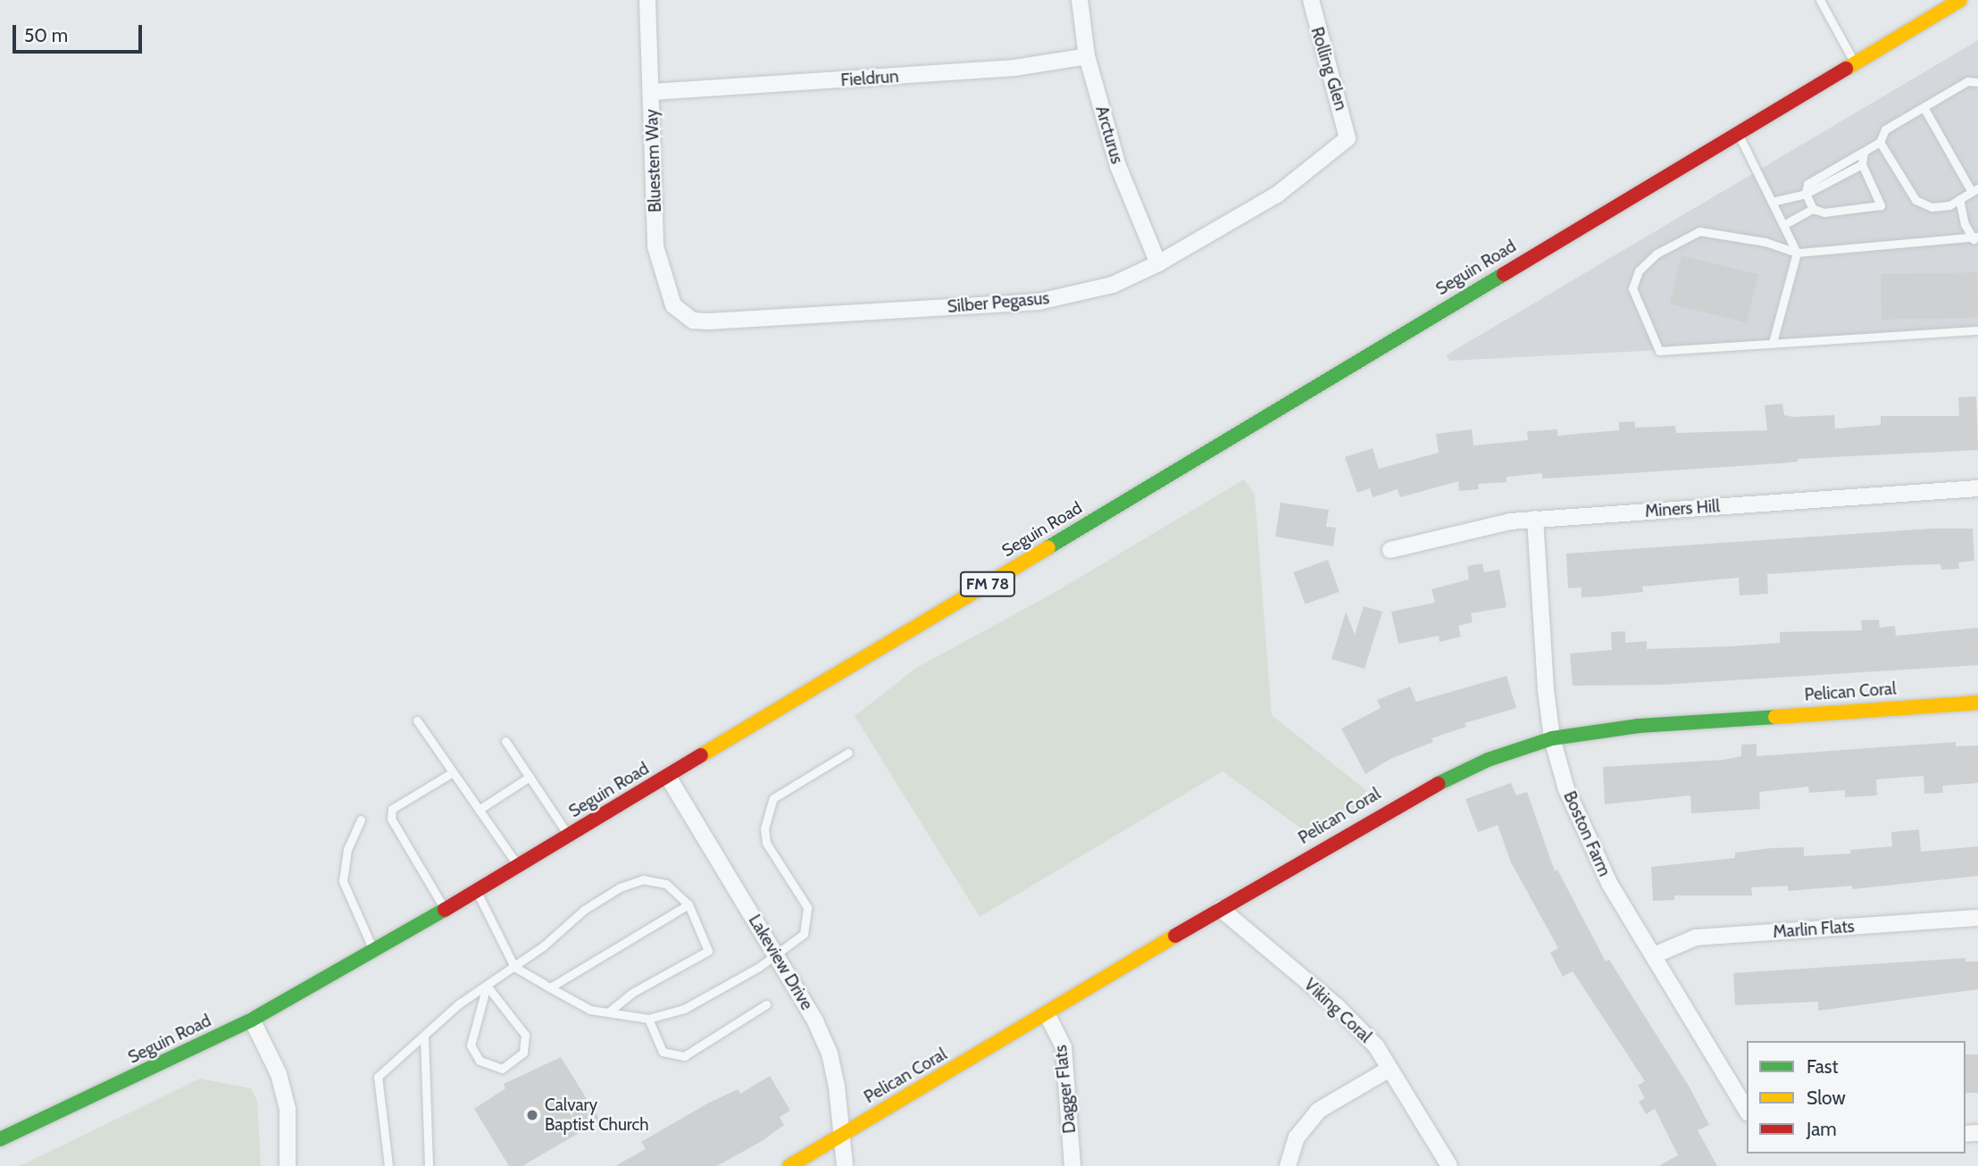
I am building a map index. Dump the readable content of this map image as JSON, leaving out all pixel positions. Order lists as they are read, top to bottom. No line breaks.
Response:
{"streets":{"main road":["Seguin Road","FM 78","Pelican Coral"],"street":["Rolling Glen","Fieldrun","Arcturus","Bluestem Way","Silber Pegasus","Miners Hill","Boston Farm","Marlin Flats","Lakeview Drive","Viking Coral","Dagger Flats"]},"crossings":[["Rolling Glen","Silber Pegasus"],["Fieldrun","Arcturus"],["Fieldrun","Bluestem Way"],["Arcturus","Silber Pegasus"],["Bluestem Way","Silber Pegasus"],["Seguin Road","Lakeview Drive"],["Miners Hill","Boston Farm"],["Pelican Coral","Boston Farm"],["Pelican Coral","Lakeview Drive"],["Pelican Coral","Viking Coral"],["Pelican Coral","Dagger Flats"],["Boston Farm","Marlin Flats"]],"places":["Calvary Baptist Church"],"legend":["Fast","Slow","Jam"],"scale_bar":"50 m"}
